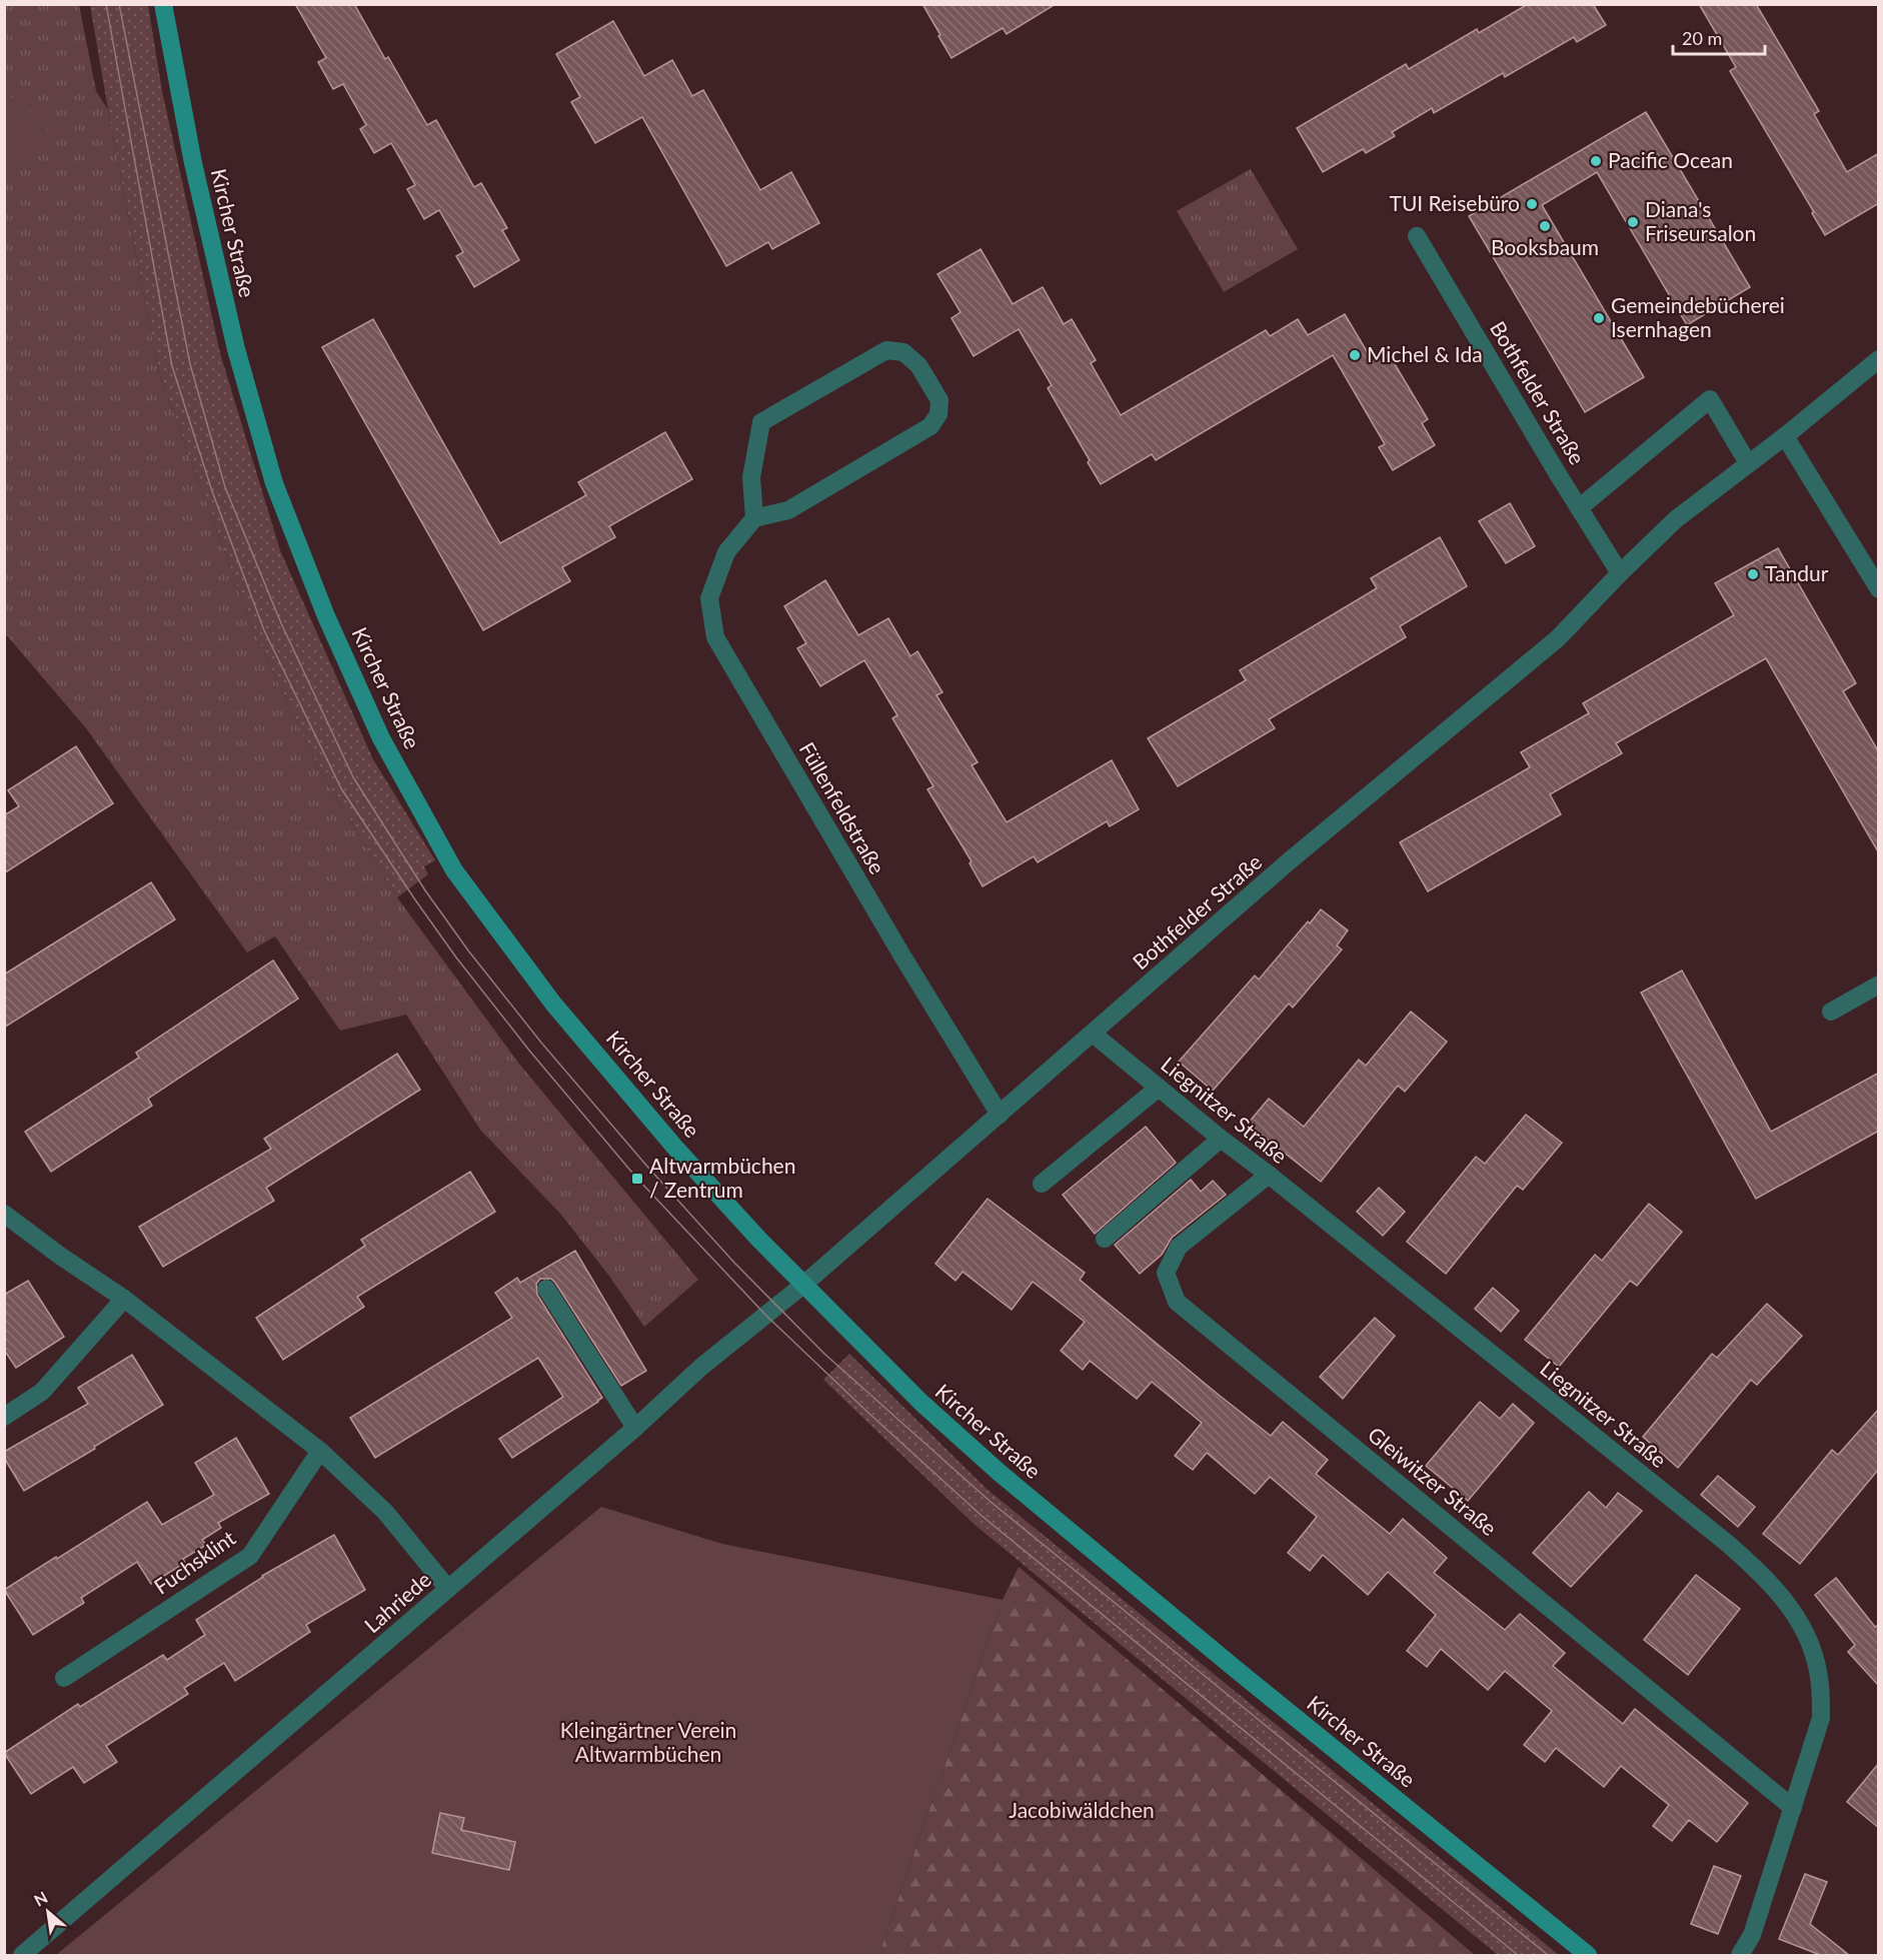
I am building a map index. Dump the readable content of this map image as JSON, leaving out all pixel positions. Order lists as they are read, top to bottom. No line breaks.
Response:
{"streets":{"main road":["Kircher Straße"],"street":["Bothfelder Straße","Füllenfeldstraße","Liegnitzer Straße","Gleiwitzer Straße","Fuchsklint","Lahriede"]},"crossings":[["Kircher Straße","Bothfelder Straße"],["Kircher Straße","Lahriede"],["Bothfelder Straße","Füllenfeldstraße"],["Bothfelder Straße","Liegnitzer Straße"],["Bothfelder Straße","Lahriede"],["Liegnitzer Straße","Gleiwitzer Straße"]],"parks":["Kleingärtner Verein Altwarmbüchen","Jacobiwäldchen"],"places":{"other":["Pacific Ocean","TUI Reisebüro","Diana's Friseursalon","Booksbaum","Gemeindebücherei Isernhagen","Michel & Ida","Tandur"],"transit":["Altwarmbüchen / Zentrum"]},"scale_bar":"20 m","north":"top left"}
